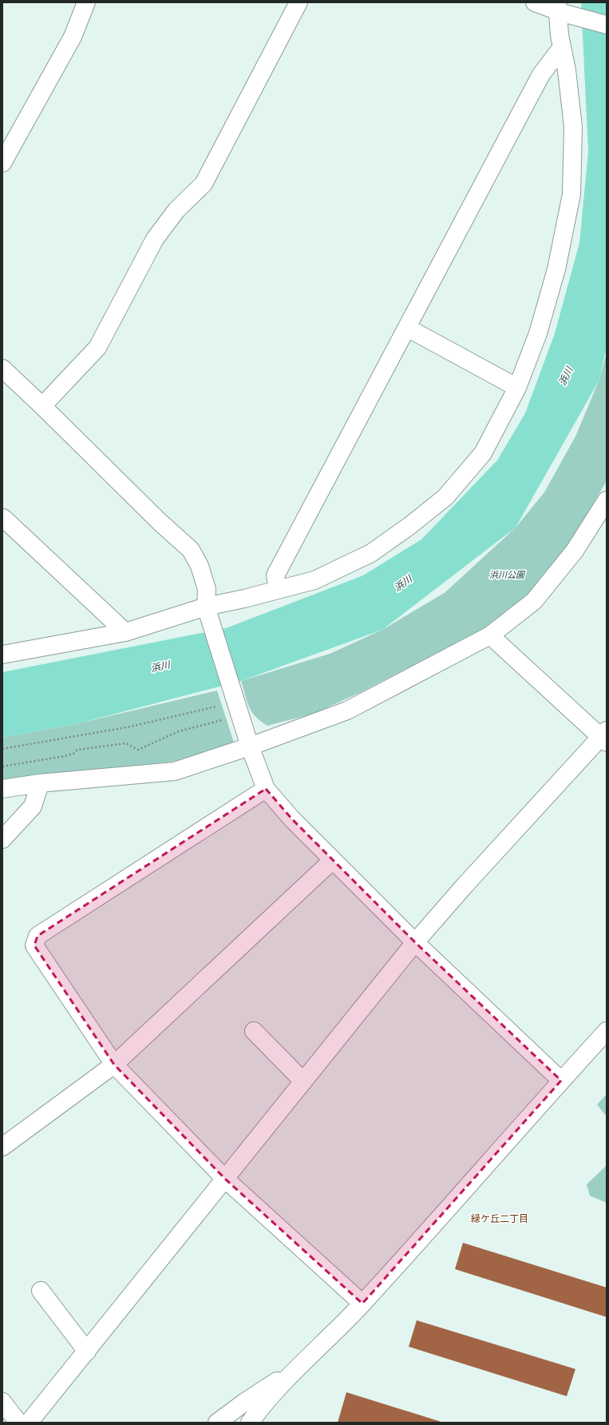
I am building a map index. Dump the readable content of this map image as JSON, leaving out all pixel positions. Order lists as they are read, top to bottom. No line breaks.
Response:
{"districts":["緑ケ丘二丁目"],"water":["浜川"],"parks":["浜川公園"]}
